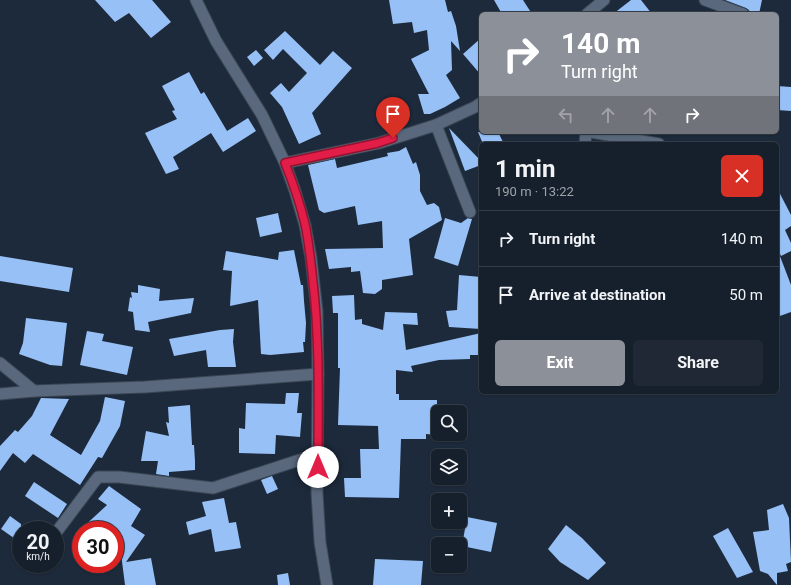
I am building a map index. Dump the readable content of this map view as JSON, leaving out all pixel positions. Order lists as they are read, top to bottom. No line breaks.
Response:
{"page":{"turn":["140 m","Turn right"],"heading":["1 min","190 m · 13:22"],"list":[{"name":"Turn right","value":"140 m"},{"name":"Arrive at destination","value":"50 m"}],"buttons":["Exit","Share"],"map_buttons":["+","−"],"speed":"20 km/h","limit":"30"}}
